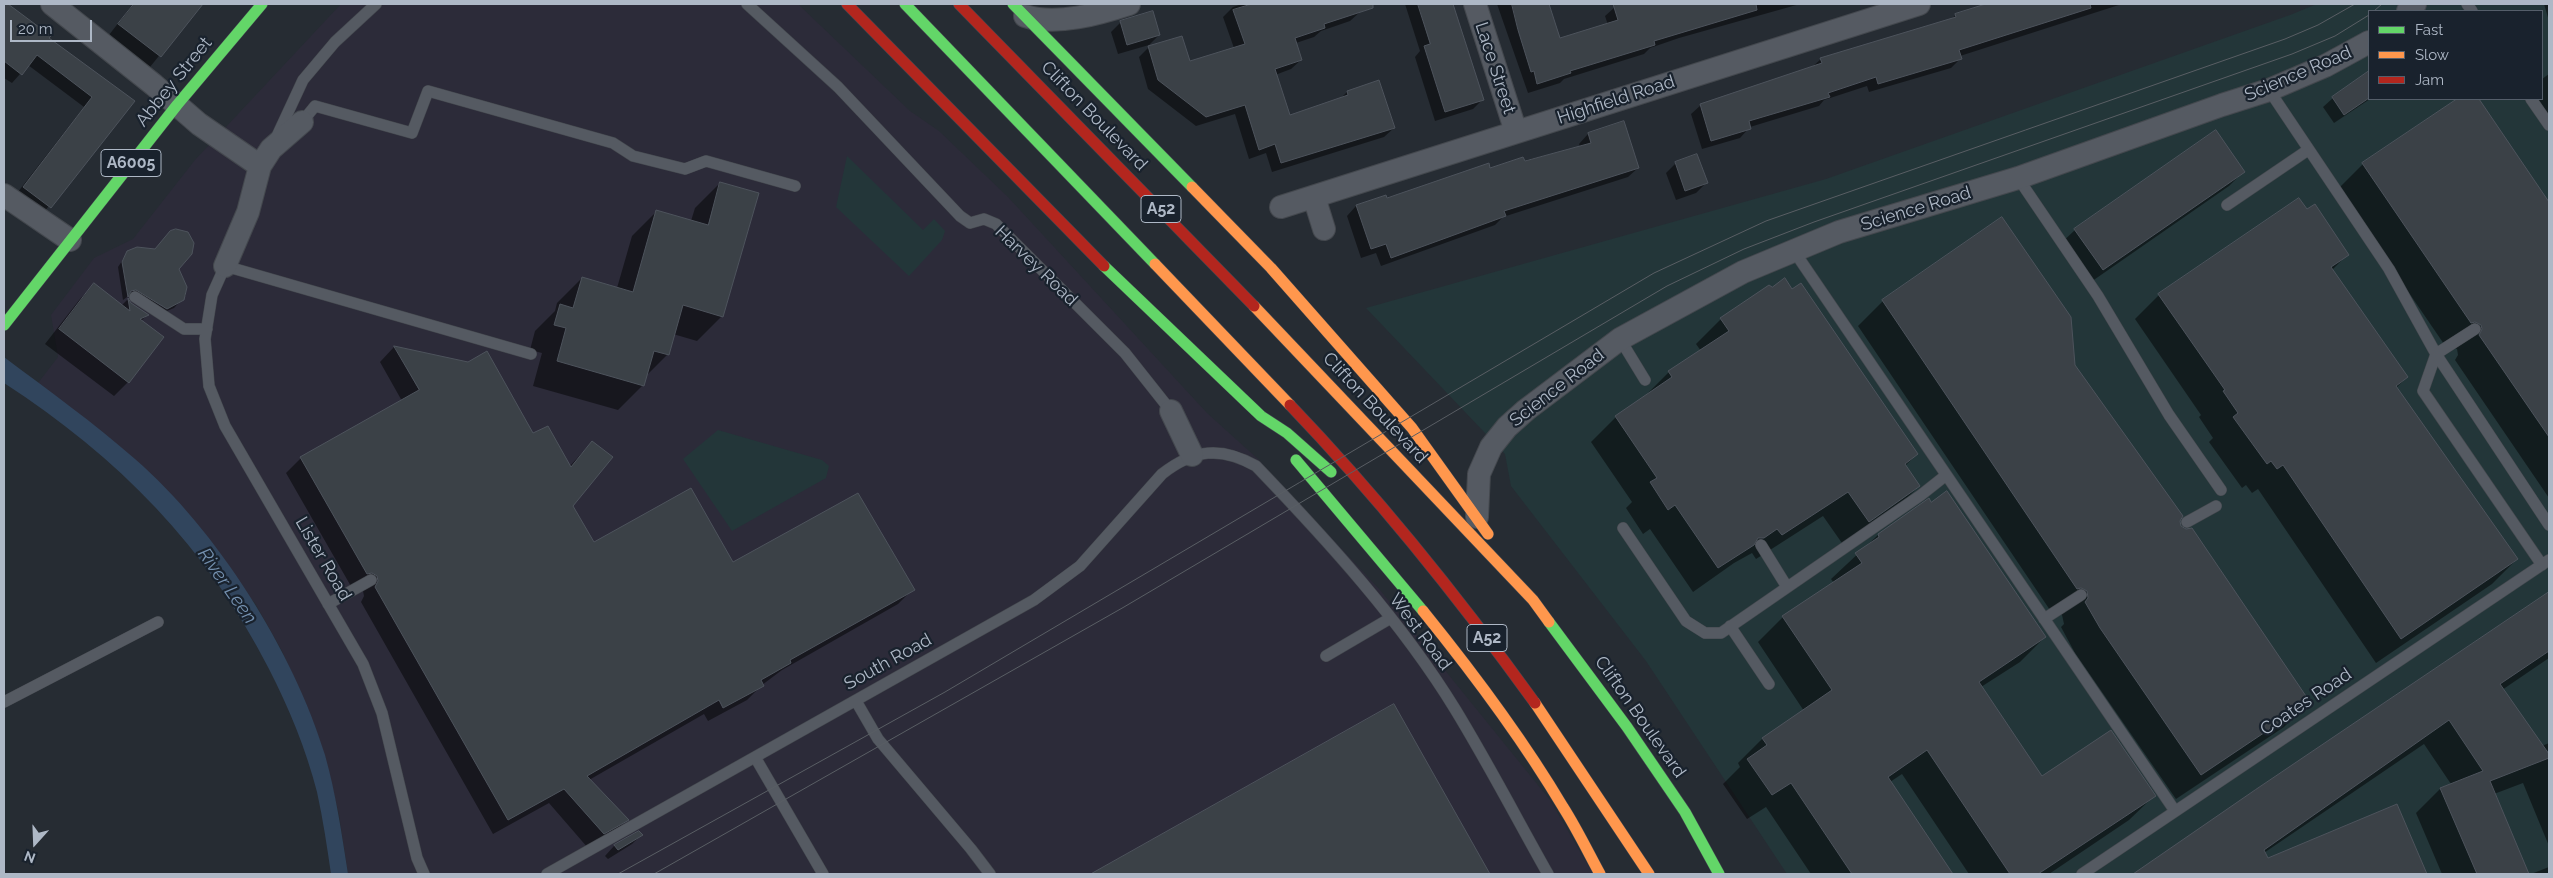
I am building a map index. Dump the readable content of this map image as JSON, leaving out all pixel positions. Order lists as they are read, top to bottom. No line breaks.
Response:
{"streets":{"main road":["Abbey Street","Clifton Boulevard","A6005","A52"],"street":["Lace Street","Science Road","Highfield Road","Harvey Road"],"lane":["Lister Road","West Road","South Road","Coates Road"]},"crossings":[["Lace Street","Highfield Road"],["Harvey Road","South Road"],["West Road","South Road"]],"water":["River Leen"],"legend":["Fast","Slow","Jam"],"scale_bar":"20 m","north":"bottom"}
